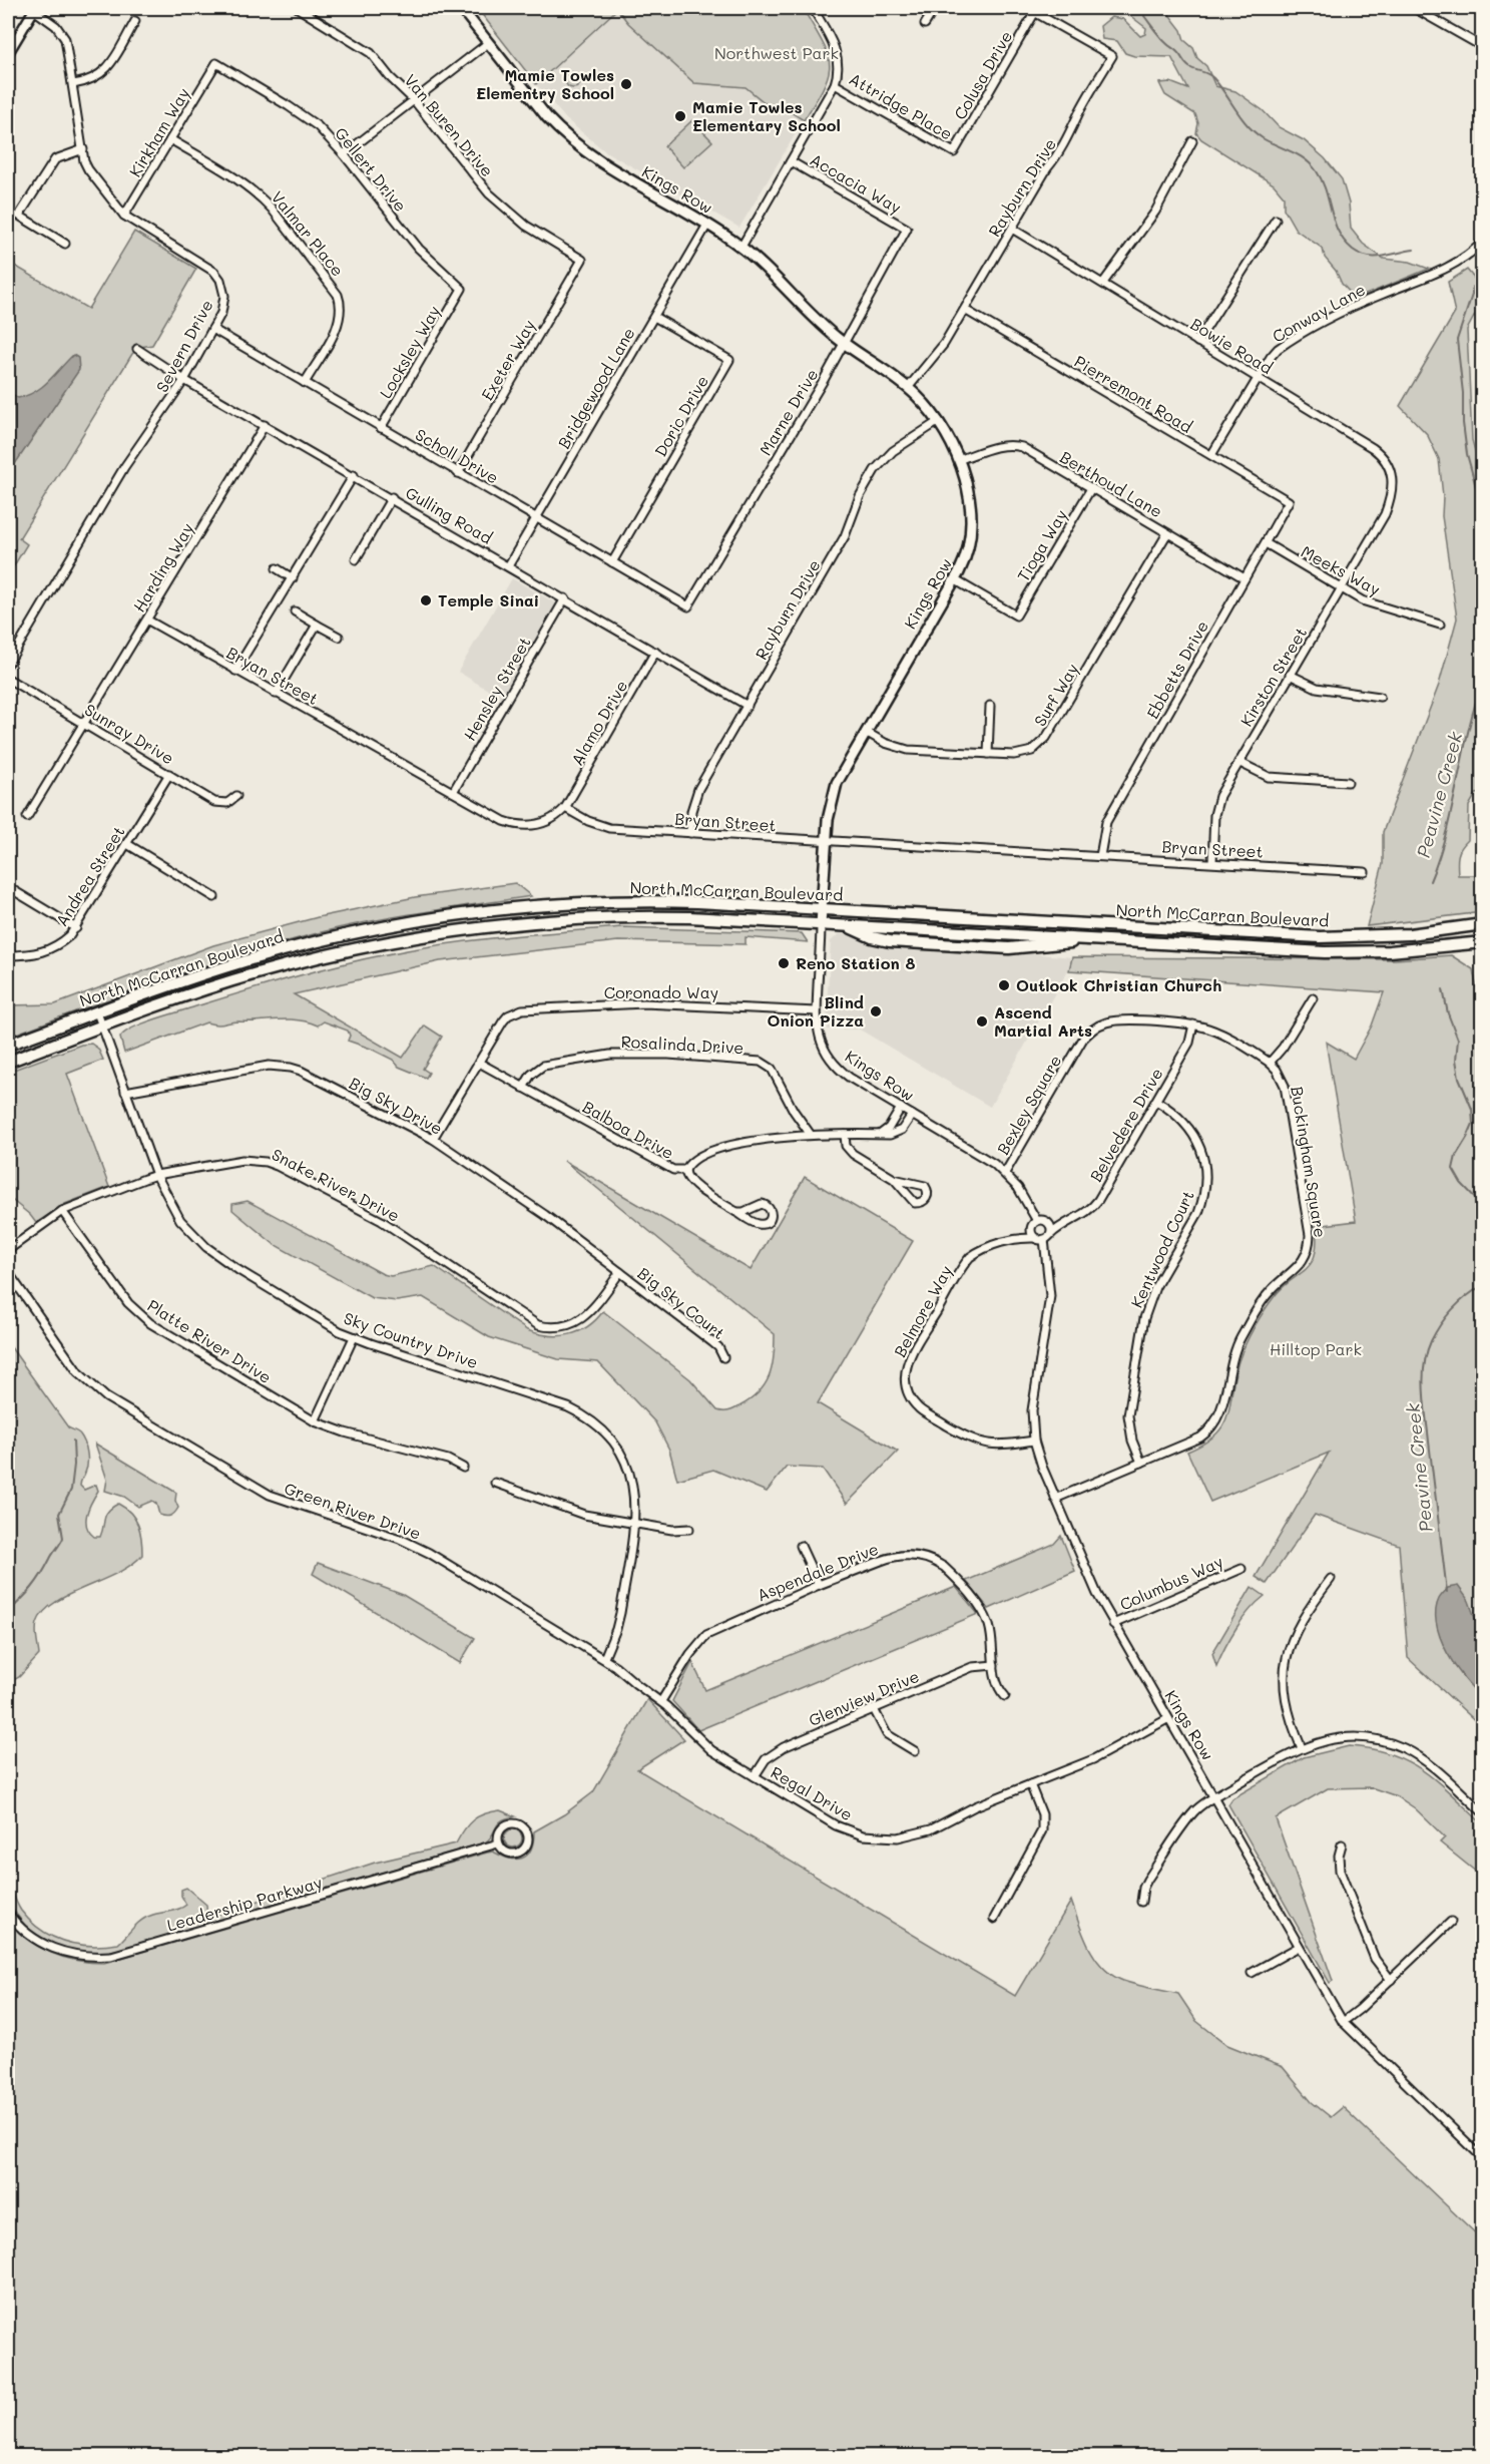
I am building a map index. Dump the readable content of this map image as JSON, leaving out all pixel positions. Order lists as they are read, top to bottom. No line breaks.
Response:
{"streets":{"main road":["Kings Row","North McCarran Boulevard"],"street":["Colusa Drive","Attridge Place","Van Buren Drive","Kirkham Way","Gellert Drive","Accacia Way","Rayburn Drive","Valmar Place","Conway Lane","Severn Drive","Bowie Road","Locksley Way","Exeter Way","Bridgewood Lane","Pierremont Road","Marne Drive","Doric Drive","Scholl Drive","Berthoud Lane","Gulling Road","Tioga Way","Harding Way","Meeks Way","Ebbetts Drive","Bryan Street","Kirston Street","Hensley Street","Surf Way","Alamo Drive","Sunray Drive","Andrea Street","Coronado Way","Rosalinda Drive","Bexley Square","Big Sky Drive","Belvedere Drive","Balboa Drive","Buckingham Square","Snake River Drive","Kentwood Court","Big Sky Court","Belmore Way","Sky Country Drive","Platte River Drive","Green River Drive","Aspendale Drive","Columbus Way","Glenview Drive","Regal Drive","Leadership Parkway"]},"crossings":[["Colusa Drive","Attridge Place"],["Colusa Drive","Rayburn Drive"],["Van Buren Drive","Exeter Way"],["Kirkham Way","Gellert Drive"],["Kirkham Way","Valmar Place"],["Kirkham Way","Severn Drive"],["Gellert Drive","Locksley Way"],["Accacia Way","Marne Drive"],["Rayburn Drive","Kings Row"],["Rayburn Drive","Bowie Road"],["Rayburn Drive","Pierremont Road"],["Rayburn Drive","Gulling Road"],["Rayburn Drive","Bryan Street"],["Kings Row","Bridgewood Lane"],["Kings Row","Marne Drive"],["Kings Row","Berthoud Lane"],["Kings Row","Tioga Way"],["Kings Row","Bryan Street"],["Kings Row","Surf Way"],["Kings Row","North McCarran Boulevard"],["Kings Row","Coronado Way"],["Kings Row","Bexley Square"],["Kings Row","Belvedere Drive"],["Kings Row","Balboa Drive"],["Kings Row","Buckingham Square"],["Kings Row","Belmore Way"],["Kings Row","Columbus Way"],["Kings Row","Regal Drive"],["Valmar Place","Scholl Drive"],["Conway Lane","Bowie Road"],["Conway Lane","Pierremont Road"],["Severn Drive","Scholl Drive"],["Severn Drive","Gulling Road"],["Bowie Road","Kirston Street"],["Locksley Way","Scholl Drive"],["Exeter Way","Scholl Drive"],["Bridgewood Lane","Doric Drive"],["Bridgewood Lane","Scholl Drive"],["Bridgewood Lane","Gulling Road"],["Pierremont Road","Ebbetts Drive"],["Marne Drive","Scholl Drive"],["Doric Drive","Scholl Drive"],["Berthoud Lane","Tioga Way"],["Berthoud Lane","Ebbetts Drive"],["Berthoud Lane","Surf Way"],["Gulling Road","Harding Way"],["Gulling Road","Hensley Street"],["Gulling Road","Alamo Drive"],["Harding Way","Bryan Street"],["Harding Way","Sunray Drive"],["Meeks Way","Ebbetts Drive"],["Meeks Way","Kirston Street"],["Ebbetts Drive","Bryan Street"],["Bryan Street","Kirston Street"],["Bryan Street","Hensley Street"],["Bryan Street","Alamo Drive"],["Sunray Drive","Andrea Street"],["North McCarran Boulevard","Sky Country Drive"],["Coronado Way","Balboa Drive"],["Rosalinda Drive","Balboa Drive"],["Bexley Square","Belvedere Drive"],["Bexley Square","Buckingham Square"],["Big Sky Drive","Snake River Drive"],["Big Sky Drive","Big Sky Court"],["Big Sky Drive","Sky Country Drive"],["Belvedere Drive","Kentwood Court"],["Buckingham Square","Kentwood Court"],["Snake River Drive","Big Sky Court"],["Snake River Drive","Sky Country Drive"],["Snake River Drive","Platte River Drive"],["Sky Country Drive","Green River Drive"],["Sky Country Drive","Regal Drive"],["Green River Drive","Regal Drive"],["Aspendale Drive","Glenview Drive"],["Aspendale Drive","Regal Drive"],["Glenview Drive","Regal Drive"]],"water":["Peavine Creek"],"parks":["Northwest Park","Hilltop Park"],"places":["Mamie Towles Elementry School","Mamie Towles Elementary School","Temple Sinai","Reno Station 8","Outlook Christian Church","Blind Onion Pizza","Ascend Martial Arts"]}
